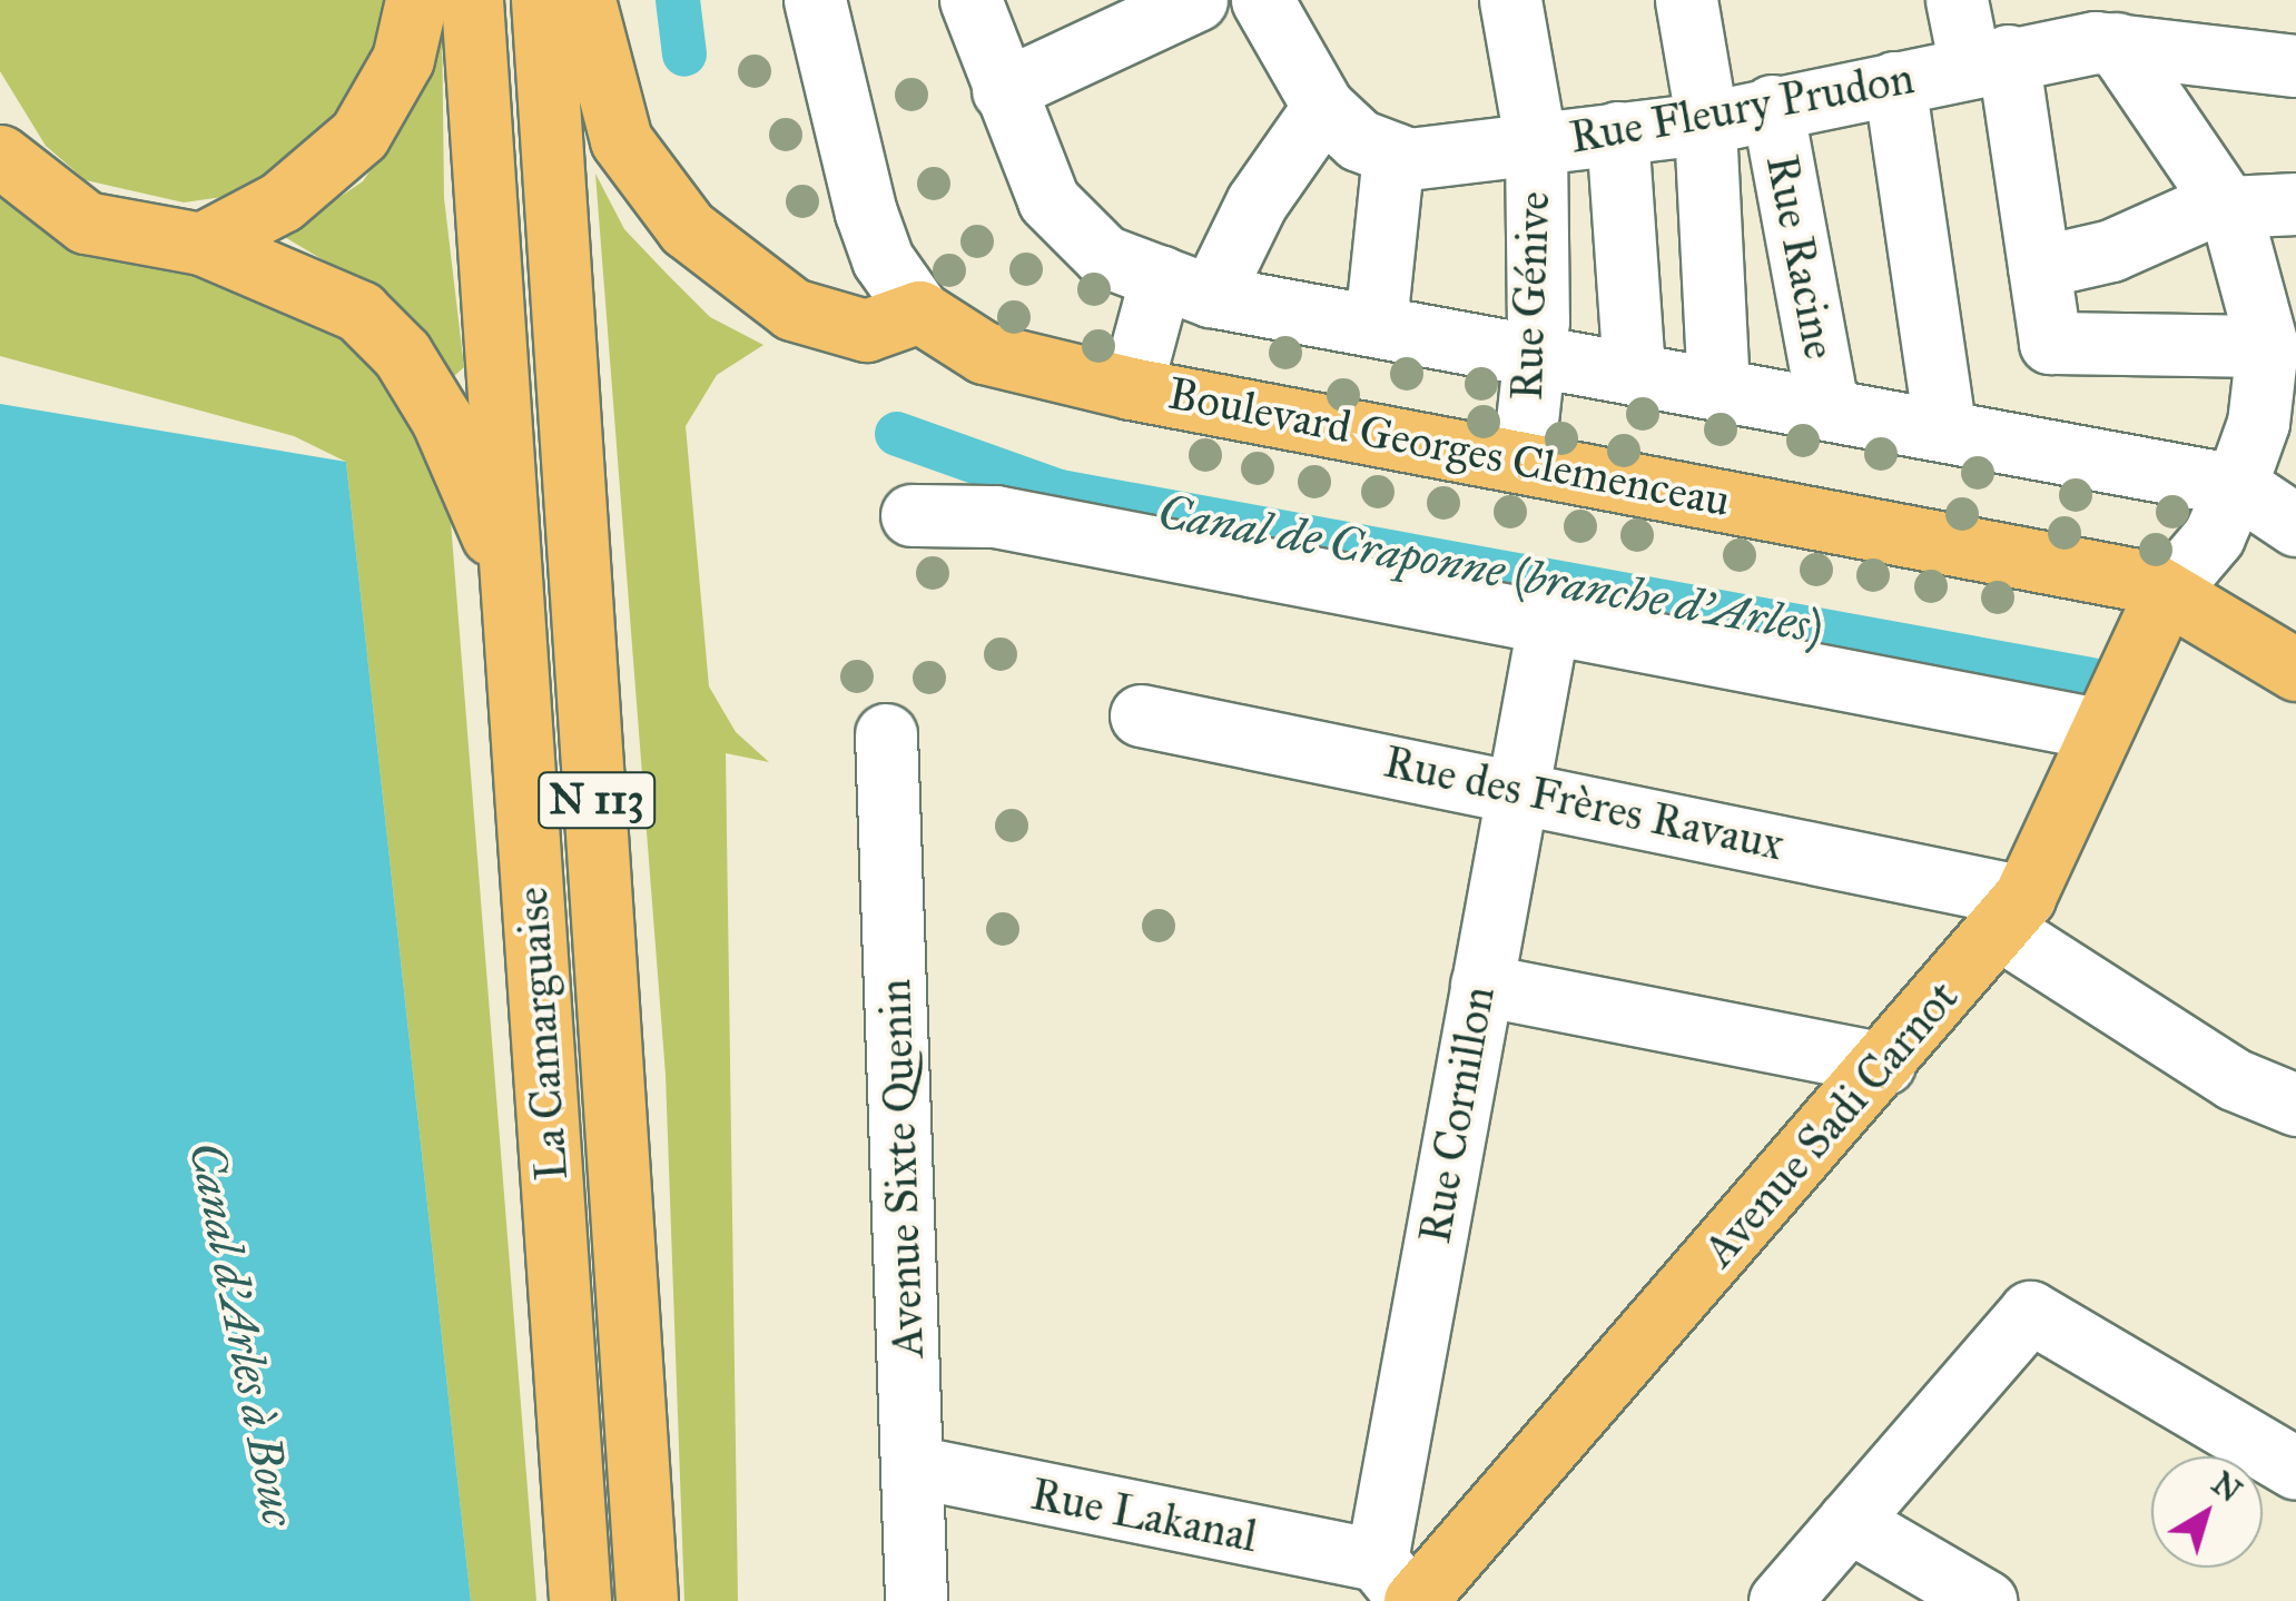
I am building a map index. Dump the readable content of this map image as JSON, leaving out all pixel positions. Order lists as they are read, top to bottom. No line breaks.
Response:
{"streets":{"main road":["Boulevard Georges Clemenceau","N 113","La Camarguaise","Avenue Sadi Carnot"],"street":["Rue Fleury Prudon","Rue Racine","Rue Génive","Rue des Frères Ravaux","Rue Cornillon","Avenue Sixte Quenin","Rue Lakanal"]},"crossings":[["Rue Fleury Prudon","Rue Racine"],["Rue Fleury Prudon","Rue Génive"],["Rue Génive","Boulevard Georges Clemenceau"],["Boulevard Georges Clemenceau","Avenue Sadi Carnot"],["Rue des Frères Ravaux","Rue Cornillon"],["Rue des Frères Ravaux","Avenue Sadi Carnot"],["Rue Cornillon","Avenue Sadi Carnot"],["Rue Cornillon","Rue Lakanal"],["Avenue Sadi Carnot","Rue Lakanal"],["Avenue Sixte Quenin","Rue Lakanal"]],"water":["Canal de Craponne (branche d'Arles)","Canal d'Arles à Bouc"],"north":"top right"}
